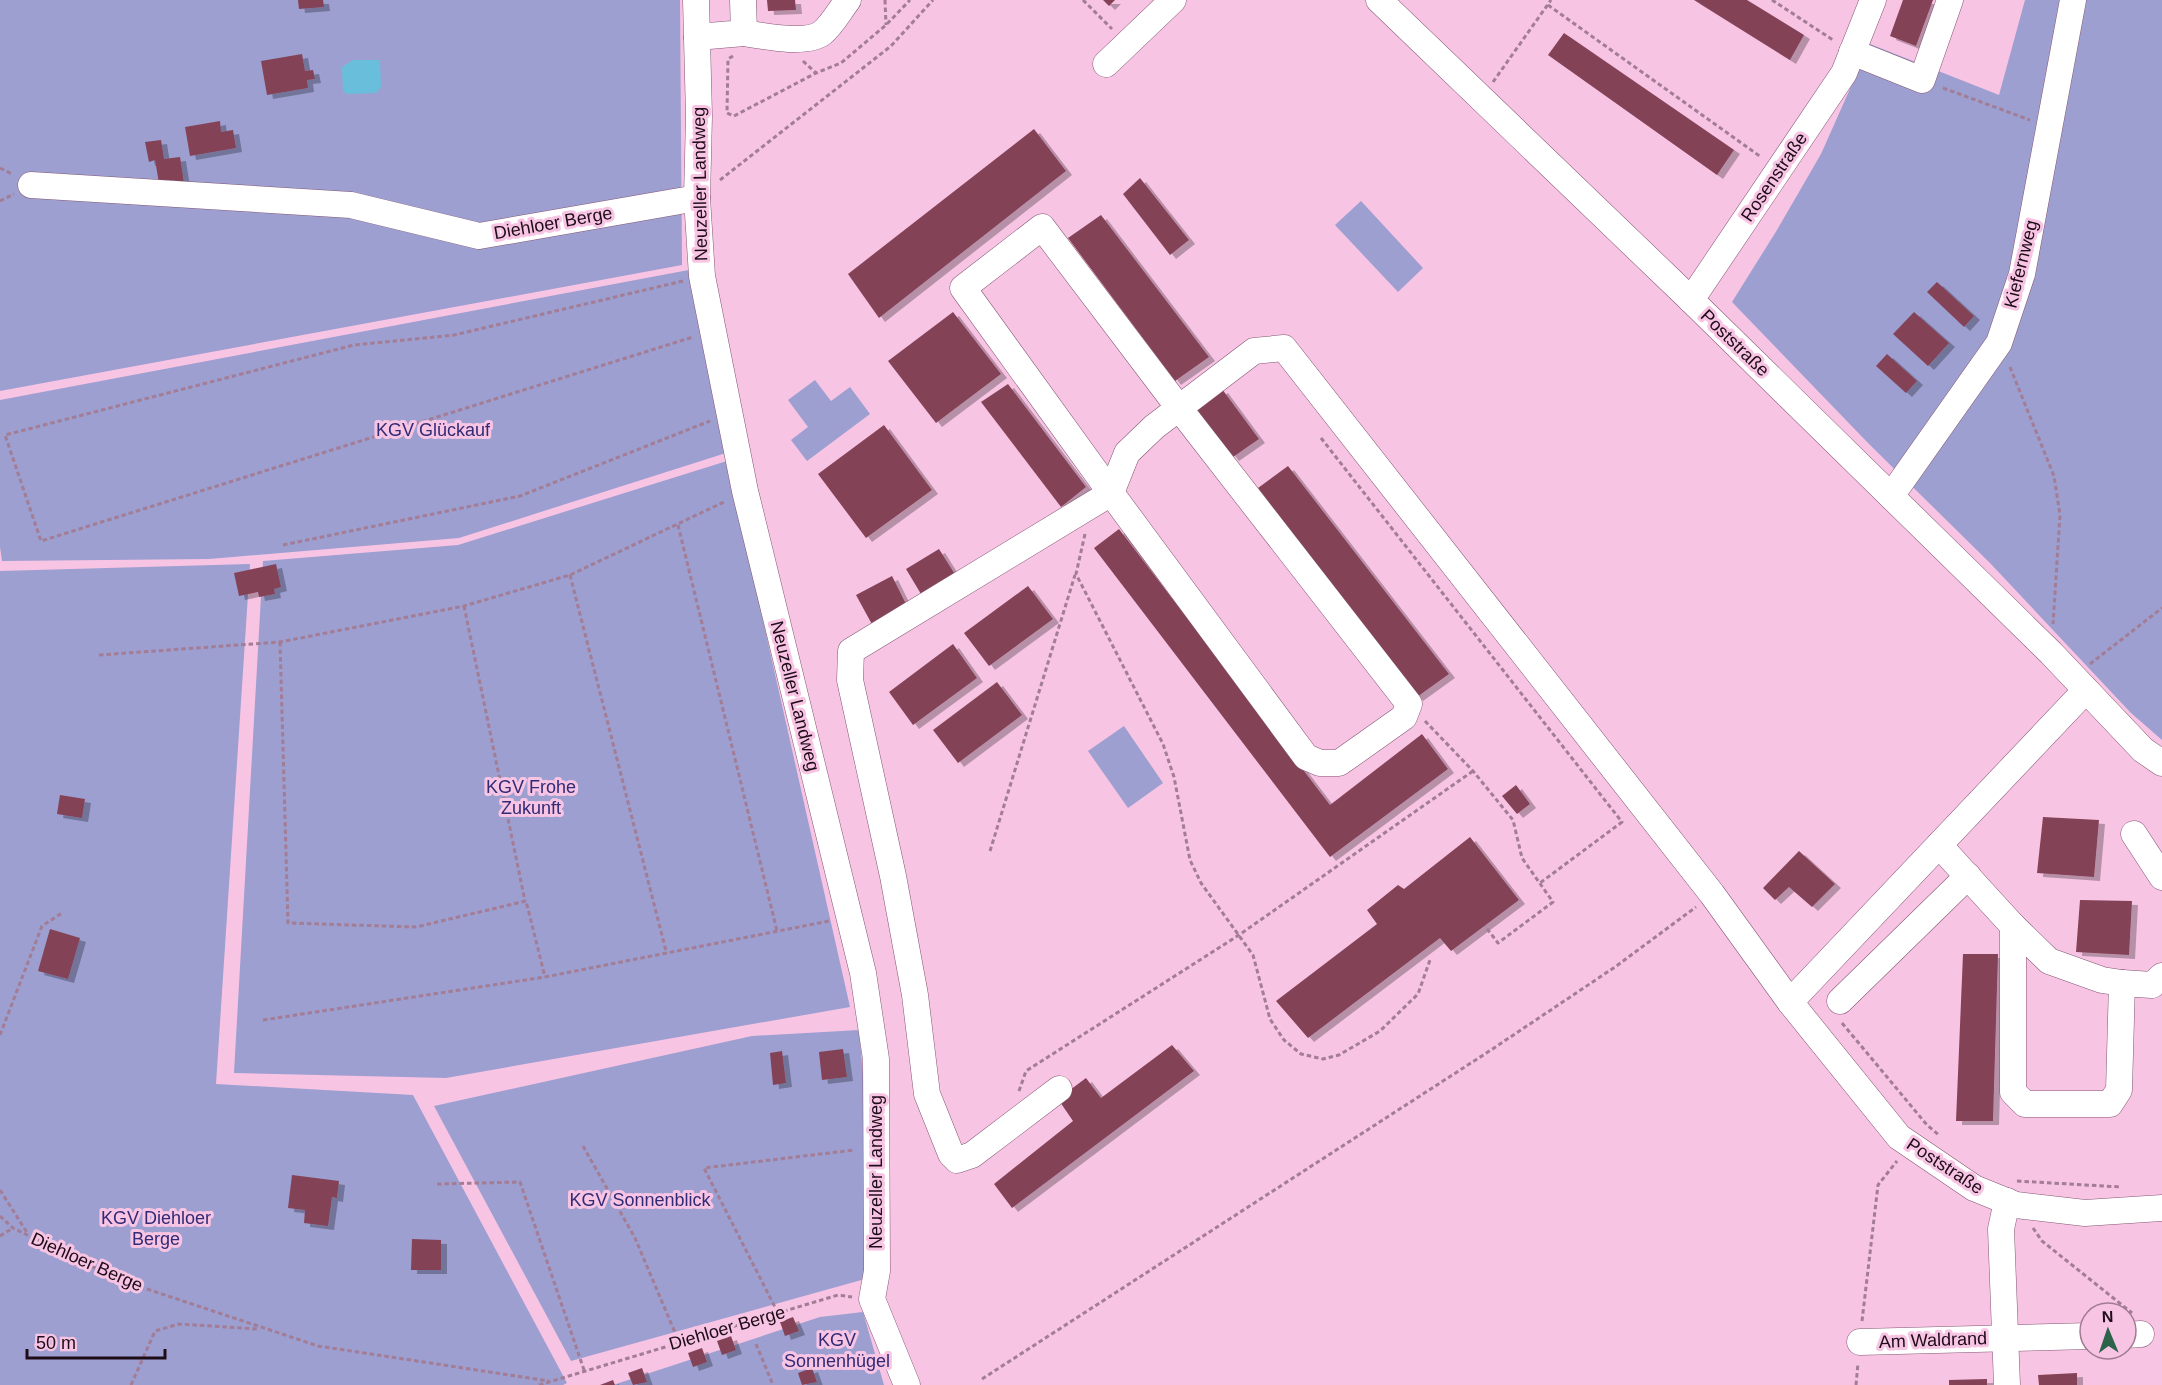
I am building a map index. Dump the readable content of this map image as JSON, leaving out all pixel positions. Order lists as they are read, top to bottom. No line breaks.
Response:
{"streets":{"street":["Rosenstraße","Neuzeller Landweg","Diehloer Berge","Kiefernweg","Poststraße","Am Waldrand"]},"crossings":[["Rosenstraße","Poststraße"],["Neuzeller Landweg","Diehloer Berge"],["Kiefernweg","Poststraße"],["Poststraße","Am Waldrand"]],"parks":["KGV Glückauf","KGV Frohe Zukunft","KGV Sonnenblick","KGV Diehloer Berge","KGV Sonnenhügel"],"scale_bar":"50 m","north":"top"}
